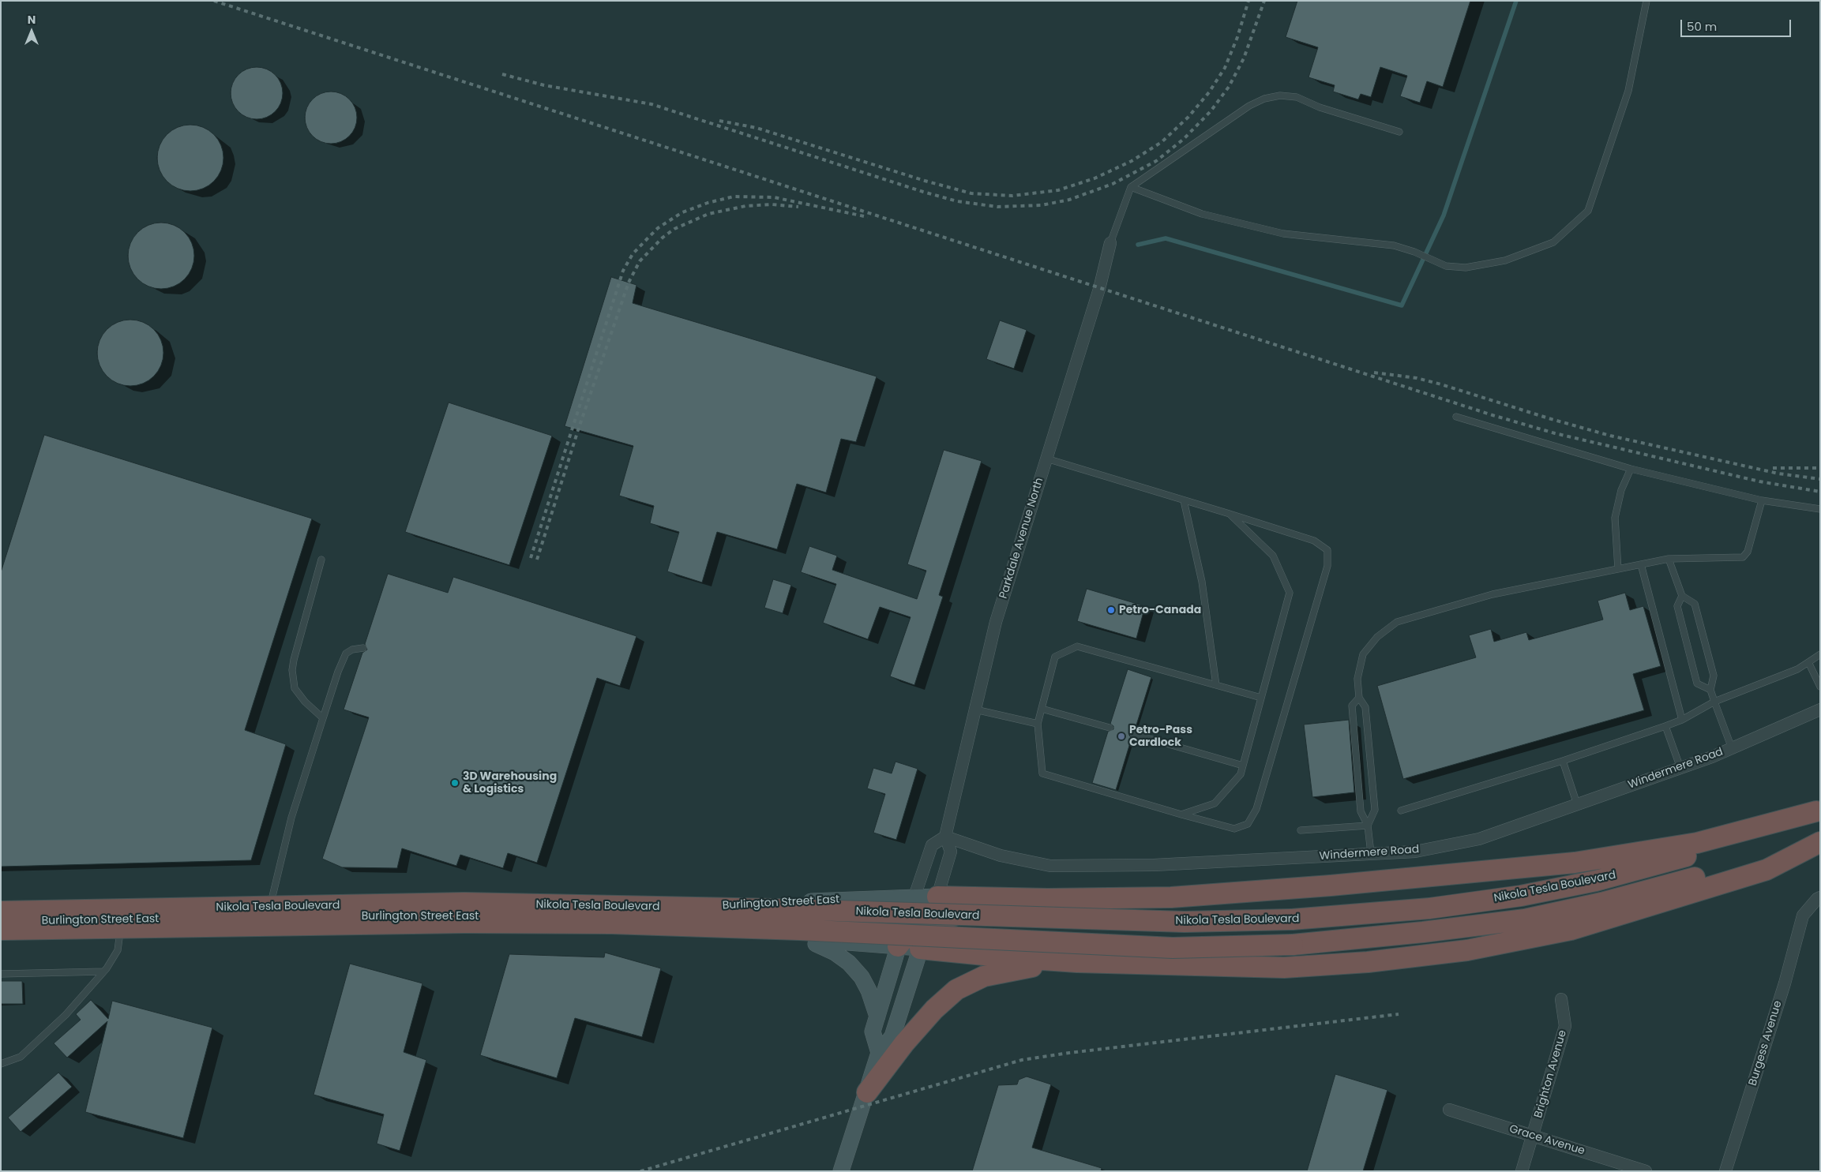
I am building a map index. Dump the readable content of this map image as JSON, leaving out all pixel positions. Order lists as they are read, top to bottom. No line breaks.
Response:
{"streets":{"highway":["Nikola Tesla Boulevard"],"main road":["Parkdale Avenue North","Burlington Street East"],"street":["Windermere Road","Burgess Avenue","Brighton Avenue","Grace Avenue"]},"crossings":[["Parkdale Avenue North","Windermere Road"],["Parkdale Avenue North","Burlington Street East"],["Brighton Avenue","Grace Avenue"]],"places":["Petro-Canada","Petro-Pass Cardlock","3D Warehousing & Logistics"],"scale_bar":"50 m","north":"top"}
